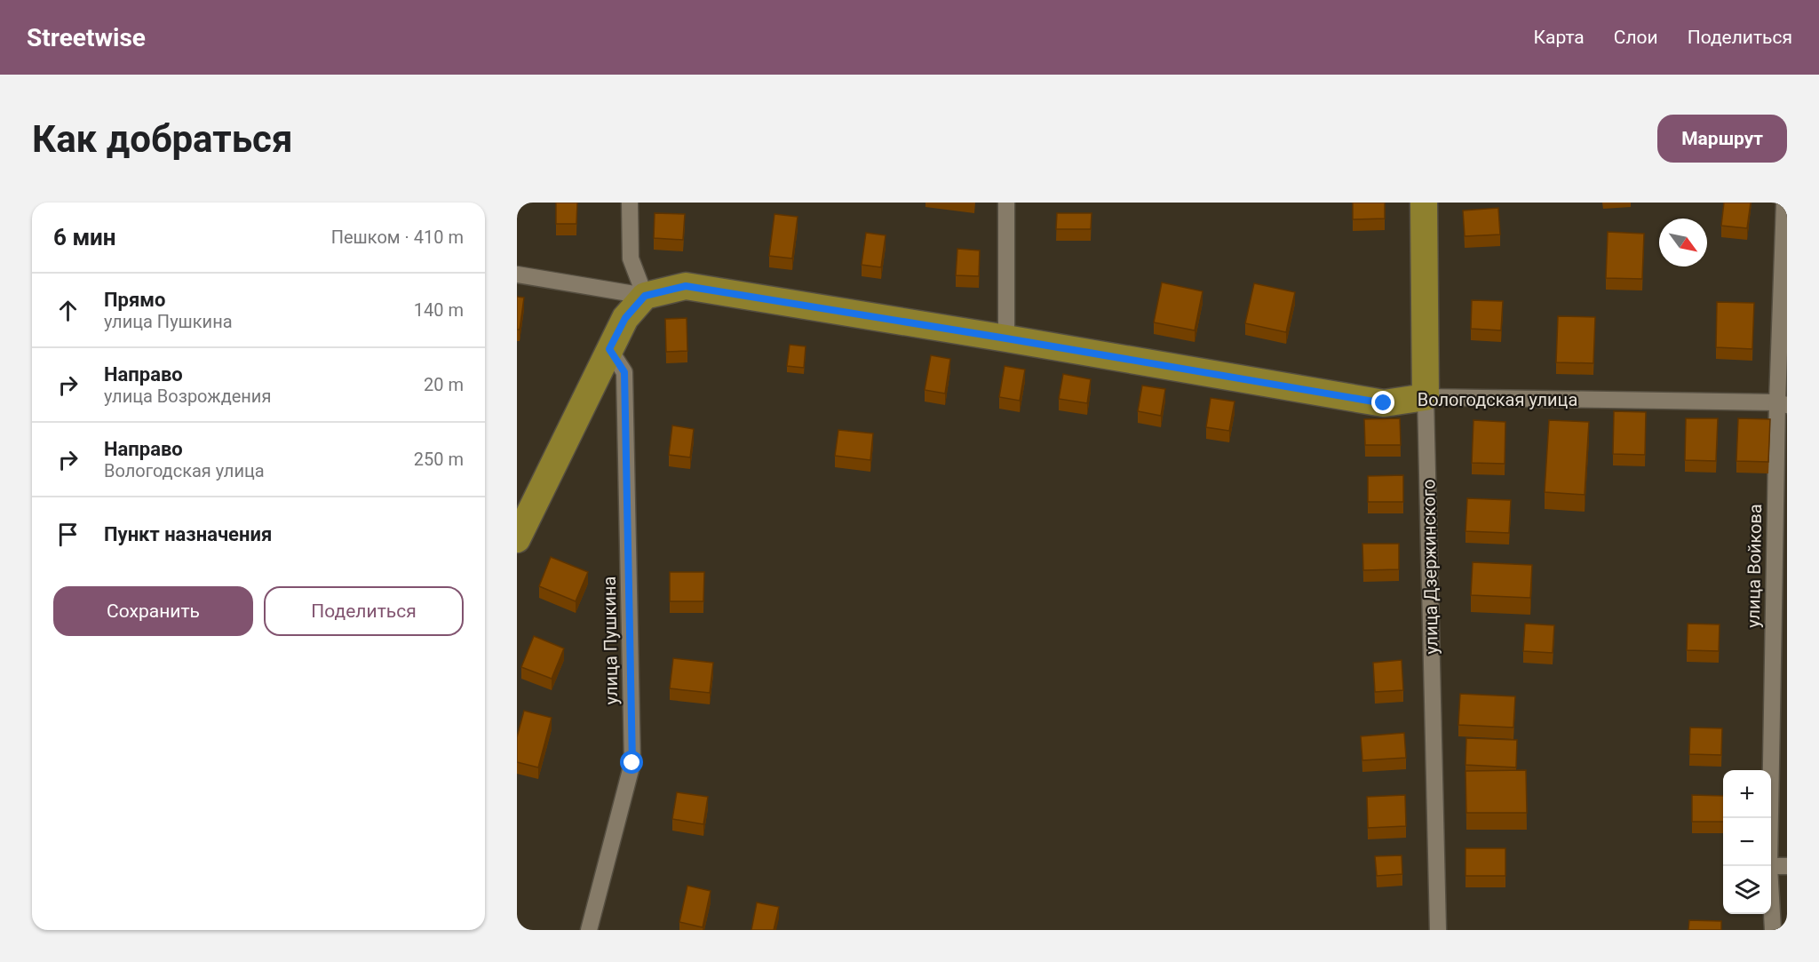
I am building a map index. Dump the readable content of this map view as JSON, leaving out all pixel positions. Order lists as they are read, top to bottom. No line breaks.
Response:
{"streets":{"main road":["Вологодская улица","улица Дзержинского"],"street":["улица Войкова","улица Пушкина"]},"crossings":[["Вологодская улица","улица Войкова"],["Вологодская улица","улица Дзержинского"]],"north":"bottom right","page":{"header":"Streetwise","nav":["Карта","Слои","Поделиться"],"buttons":["Маршрут",["Сохранить","Поделиться"]],"title":"Как добраться","heading":["6 мин","Пешком · 410 m"],"list":[["Прямо","улица Пушкина","140 m"],["Направо","улица Возрождения","20 m"],["Направо","Вологодская улица","250 m"],"Пункт назначения"],"map_buttons":["+","−"]}}
